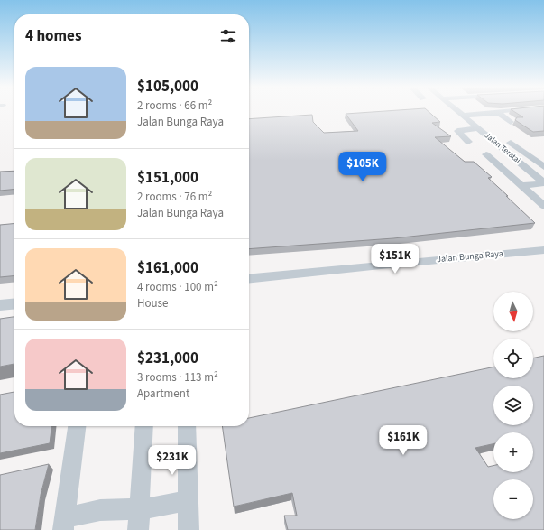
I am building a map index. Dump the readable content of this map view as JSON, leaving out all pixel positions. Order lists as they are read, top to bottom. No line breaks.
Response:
{"streets":{"street":["Jalan Teratai","Jalan Bunga Raya"]},"north":"bottom","page":{"heading":"4 homes","list":[{"name":"$105,000","note":"2 rooms · 66 m² · Jalan Bunga Raya"},{"name":"$151,000","note":"2 rooms · 76 m² · Jalan Bunga Raya"},{"name":"$161,000","note":"4 rooms · 100 m² · House"},{"name":"$231,000","note":"3 rooms · 113 m² · Apartment"}],"price":["$105K","$151K","$161K","$231K"],"map_buttons":["+","−"]}}
